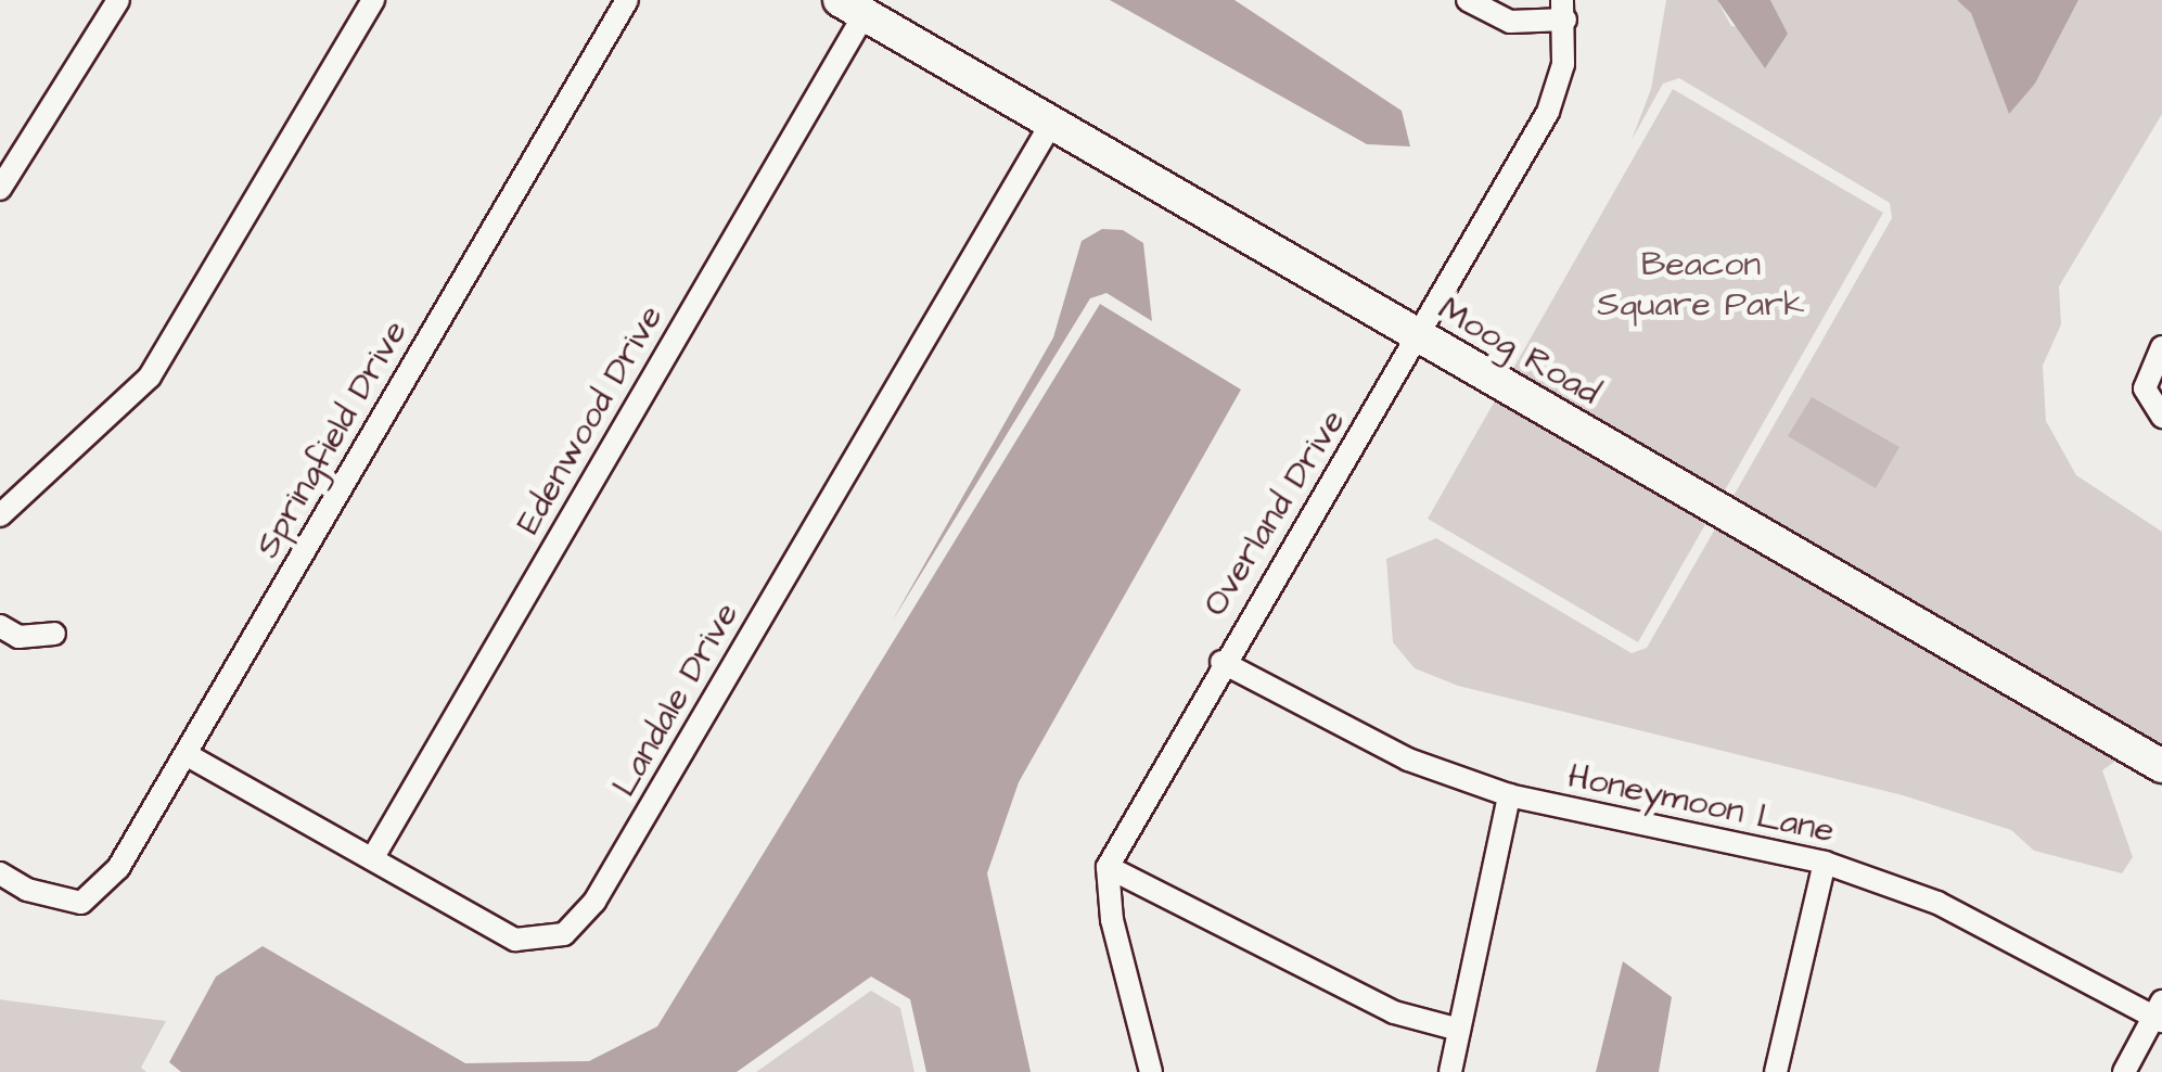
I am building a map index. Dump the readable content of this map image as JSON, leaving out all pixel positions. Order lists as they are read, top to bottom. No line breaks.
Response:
{"streets":{"street":["Moog Road","Edenwood Drive","Springfield Drive","Overland Drive","Landale Drive","Honeymoon Lane"]},"crossings":[["Moog Road","Edenwood Drive"],["Moog Road","Overland Drive"],["Moog Road","Landale Drive"],["Edenwood Drive","Landale Drive"],["Springfield Drive","Landale Drive"],["Overland Drive","Honeymoon Lane"]],"parks":["Beacon Square Park"]}
